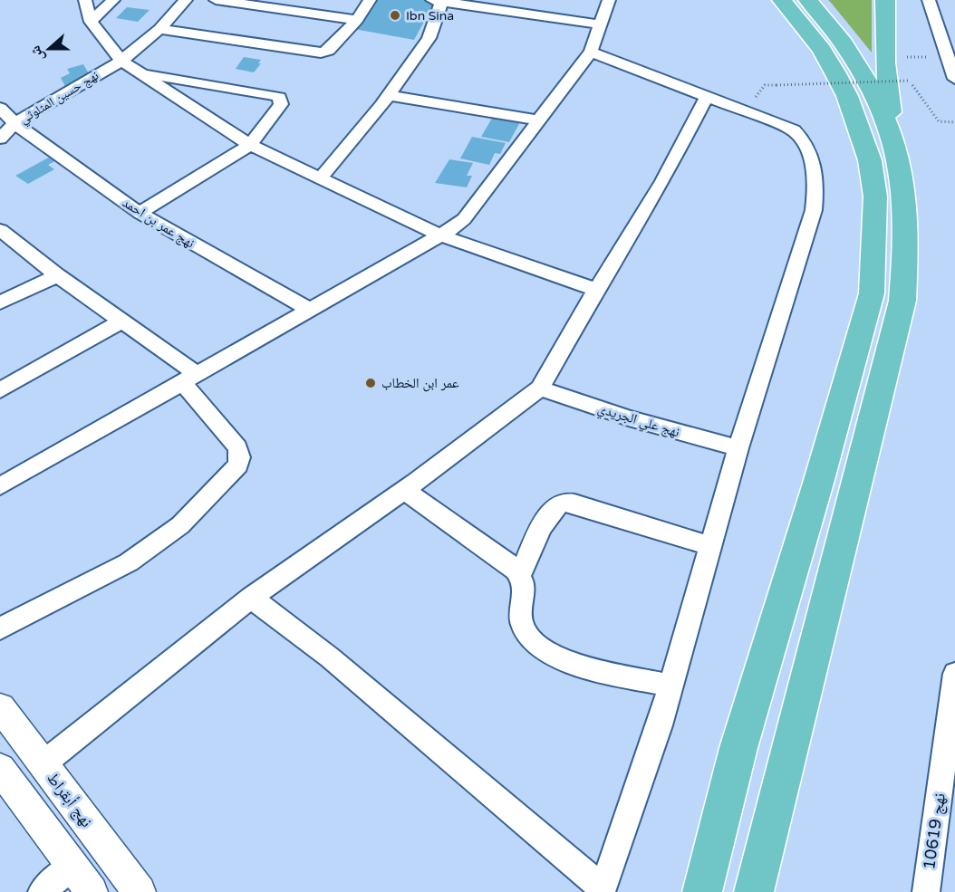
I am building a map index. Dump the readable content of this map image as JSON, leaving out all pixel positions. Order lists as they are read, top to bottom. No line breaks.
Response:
{"streets":{"street":["نهج حسين المثلوثي","نهج عمر بن احمد","نهج علي الجريدي","نهج أبقراط","نهج 10619"]},"crossings":[["نهج حسين المثلوثي","نهج عمر بن احمد"]],"places":["Ibn Sina","عمر ابن الخطاب"],"north":"left"}
